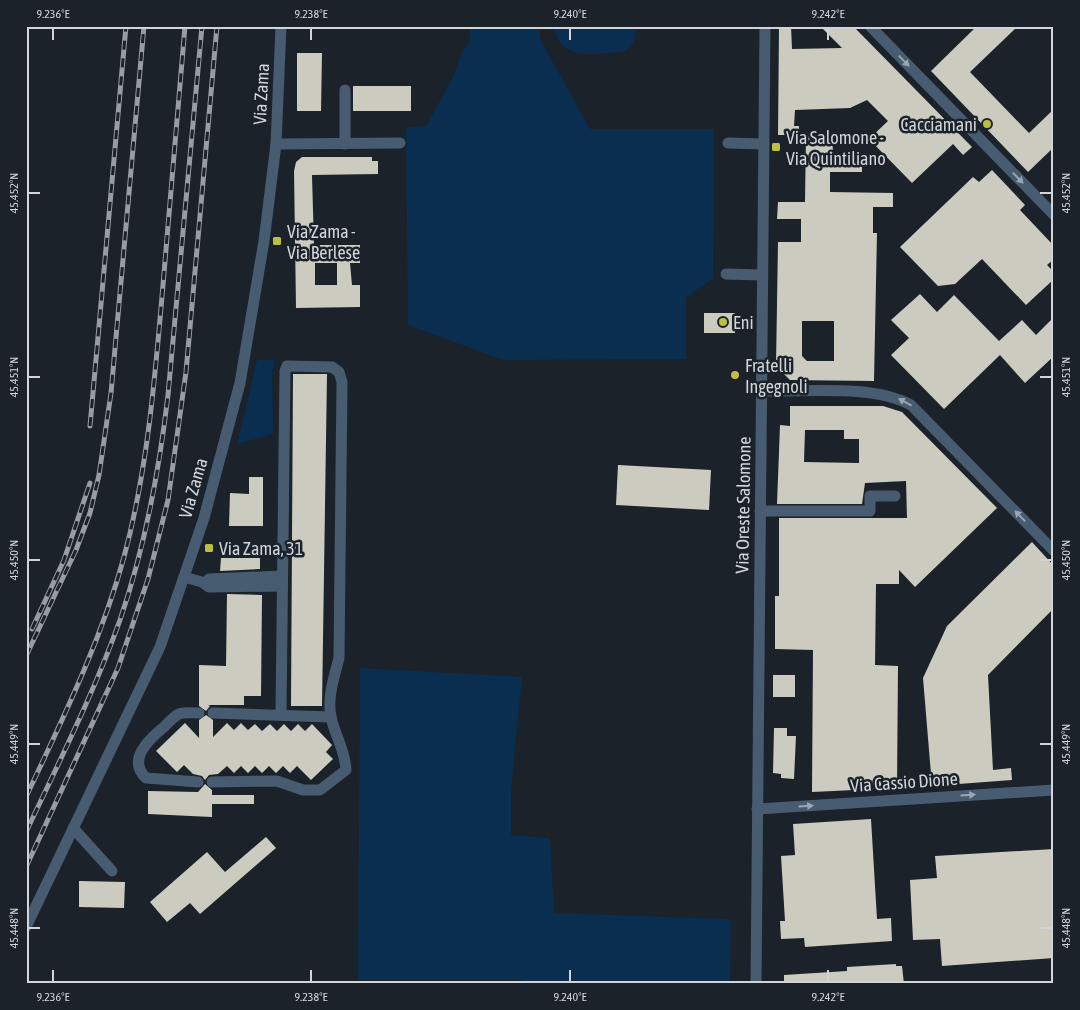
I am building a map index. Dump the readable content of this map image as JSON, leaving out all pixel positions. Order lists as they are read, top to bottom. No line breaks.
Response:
{"streets":{"street":["Via Zama","Via Oreste Salomone","Via Cassio Dione"]},"crossings":[["Via Oreste Salomone","Via Cassio Dione"]],"one_way":["Via Cassio Dione"],"places":{"other":["Cacciamani","Eni","Fratelli Ingegnoli"],"transit":["Via Salomone - Via Quintiliano","Via Zama - Via Berlese","Via Zama, 31"]},"coordinates":["9.236°E","9.238°E","9.240°E","9.242°E","45.452°N","45.451°N","45.450°N","45.449°N","45.448°N"]}
